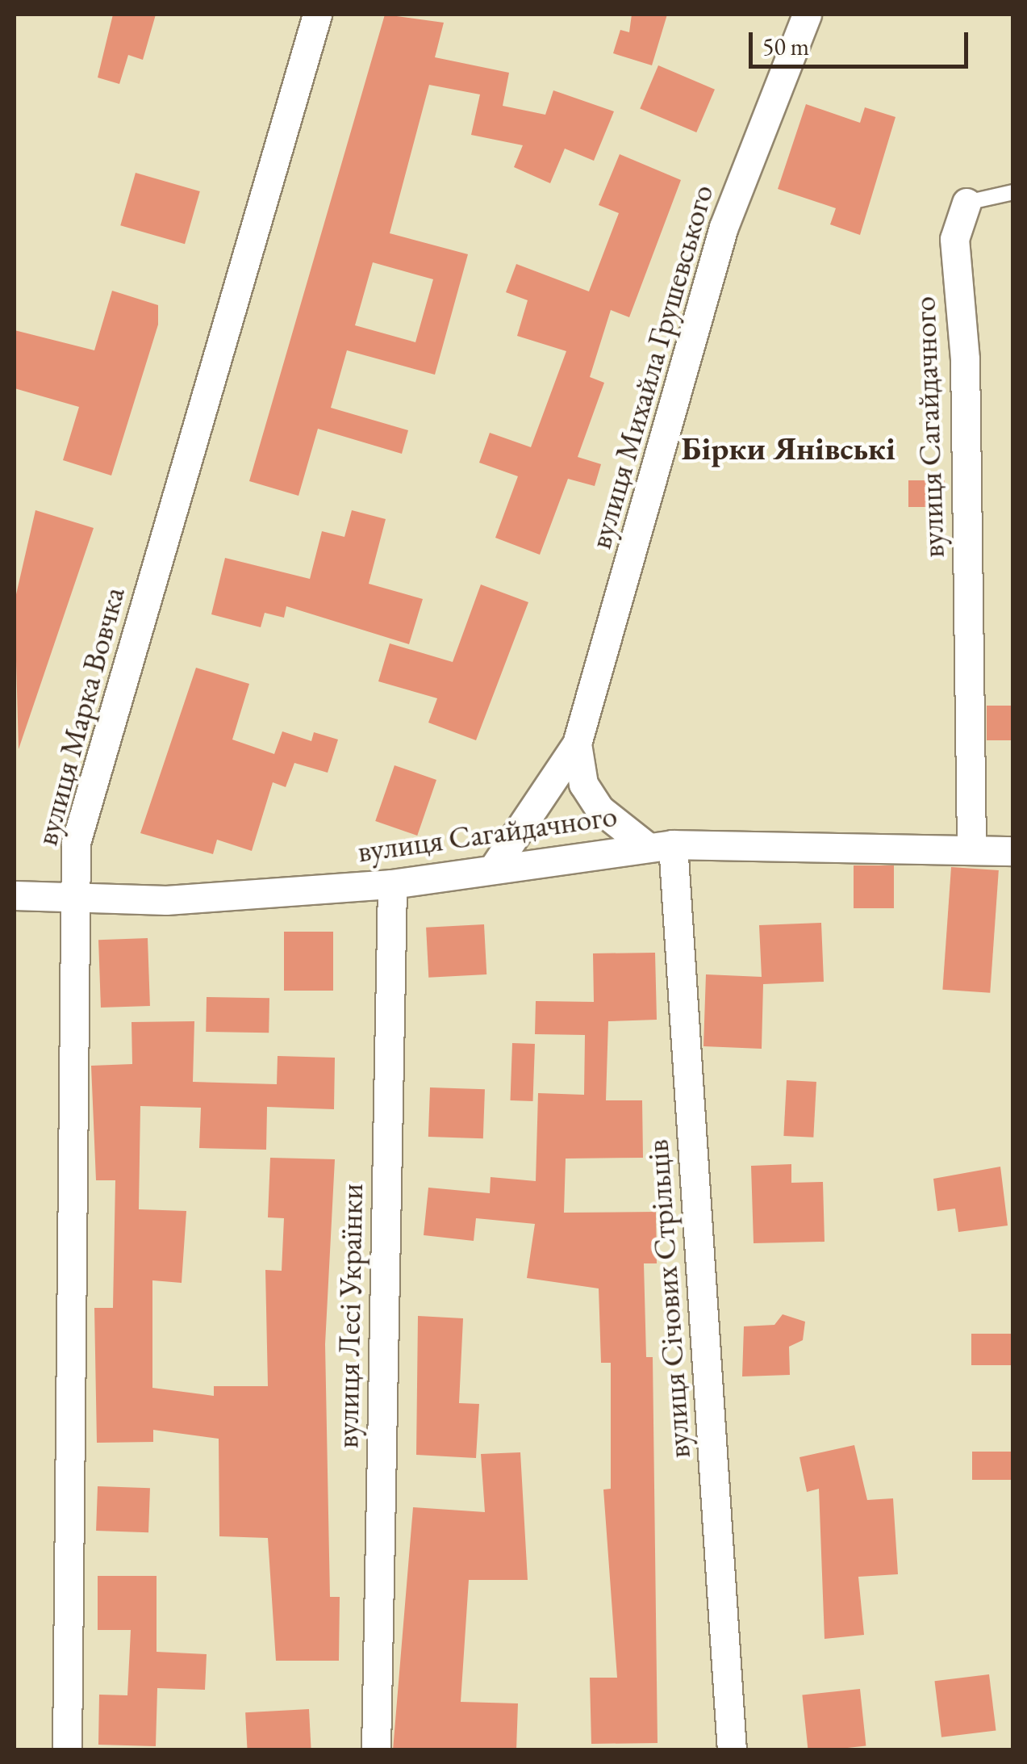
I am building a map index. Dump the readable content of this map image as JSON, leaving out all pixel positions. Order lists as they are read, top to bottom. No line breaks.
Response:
{"streets":{"street":["вулиця Михайла Грушевського","вулиця Сагайдачного","вулиця Марка Вовчка","вулиця Січових Стрільців","вулиця Лесі Українки"]},"crossings":[["вулиця Михайла Грушевського","вулиця Сагайдачного"],["вулиця Сагайдачного","вулиця Марка Вовчка"],["вулиця Сагайдачного","вулиця Січових Стрільців"],["вулиця Сагайдачного","вулиця Лесі Українки"]],"districts":["Бірки Янівські"],"scale_bar":"50 m"}
